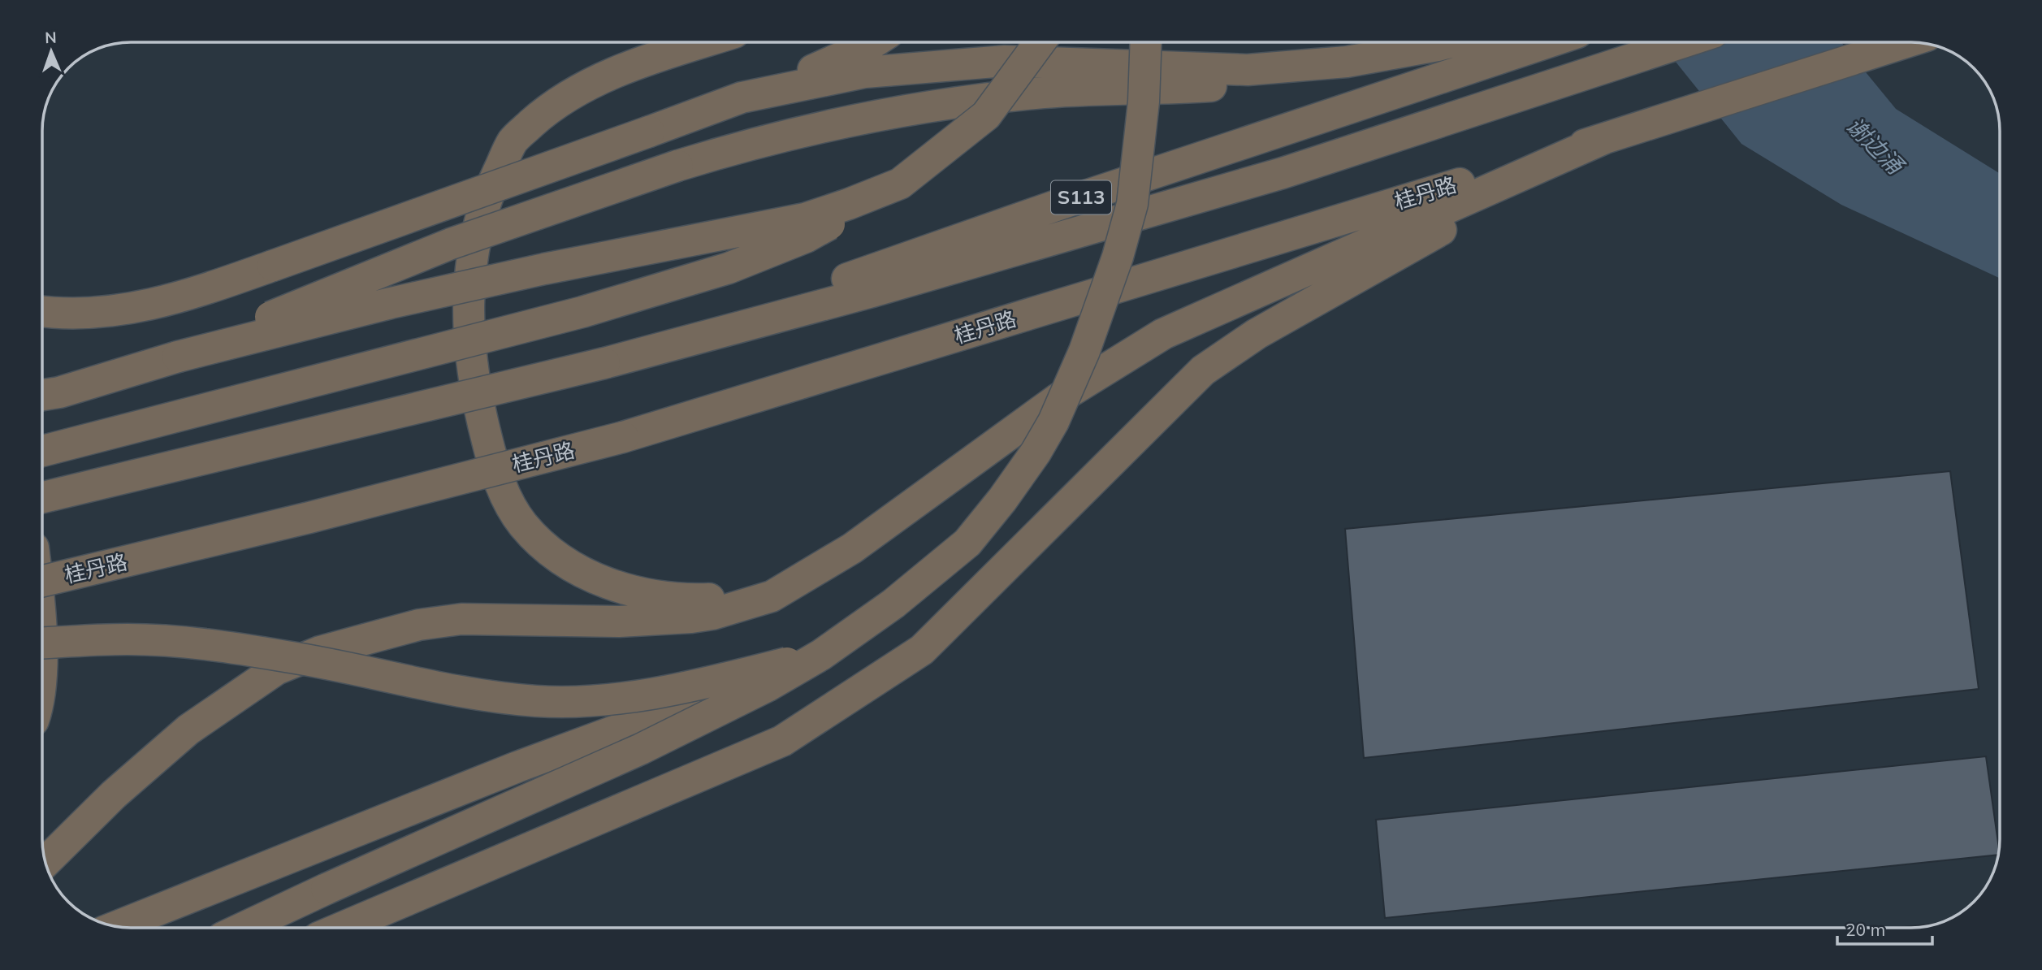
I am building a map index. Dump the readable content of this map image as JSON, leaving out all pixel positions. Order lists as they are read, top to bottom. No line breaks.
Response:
{"streets":{"highway":["桂丹路","S113"]},"water":["谢边涌"],"scale_bar":"20 m","north":"top"}
